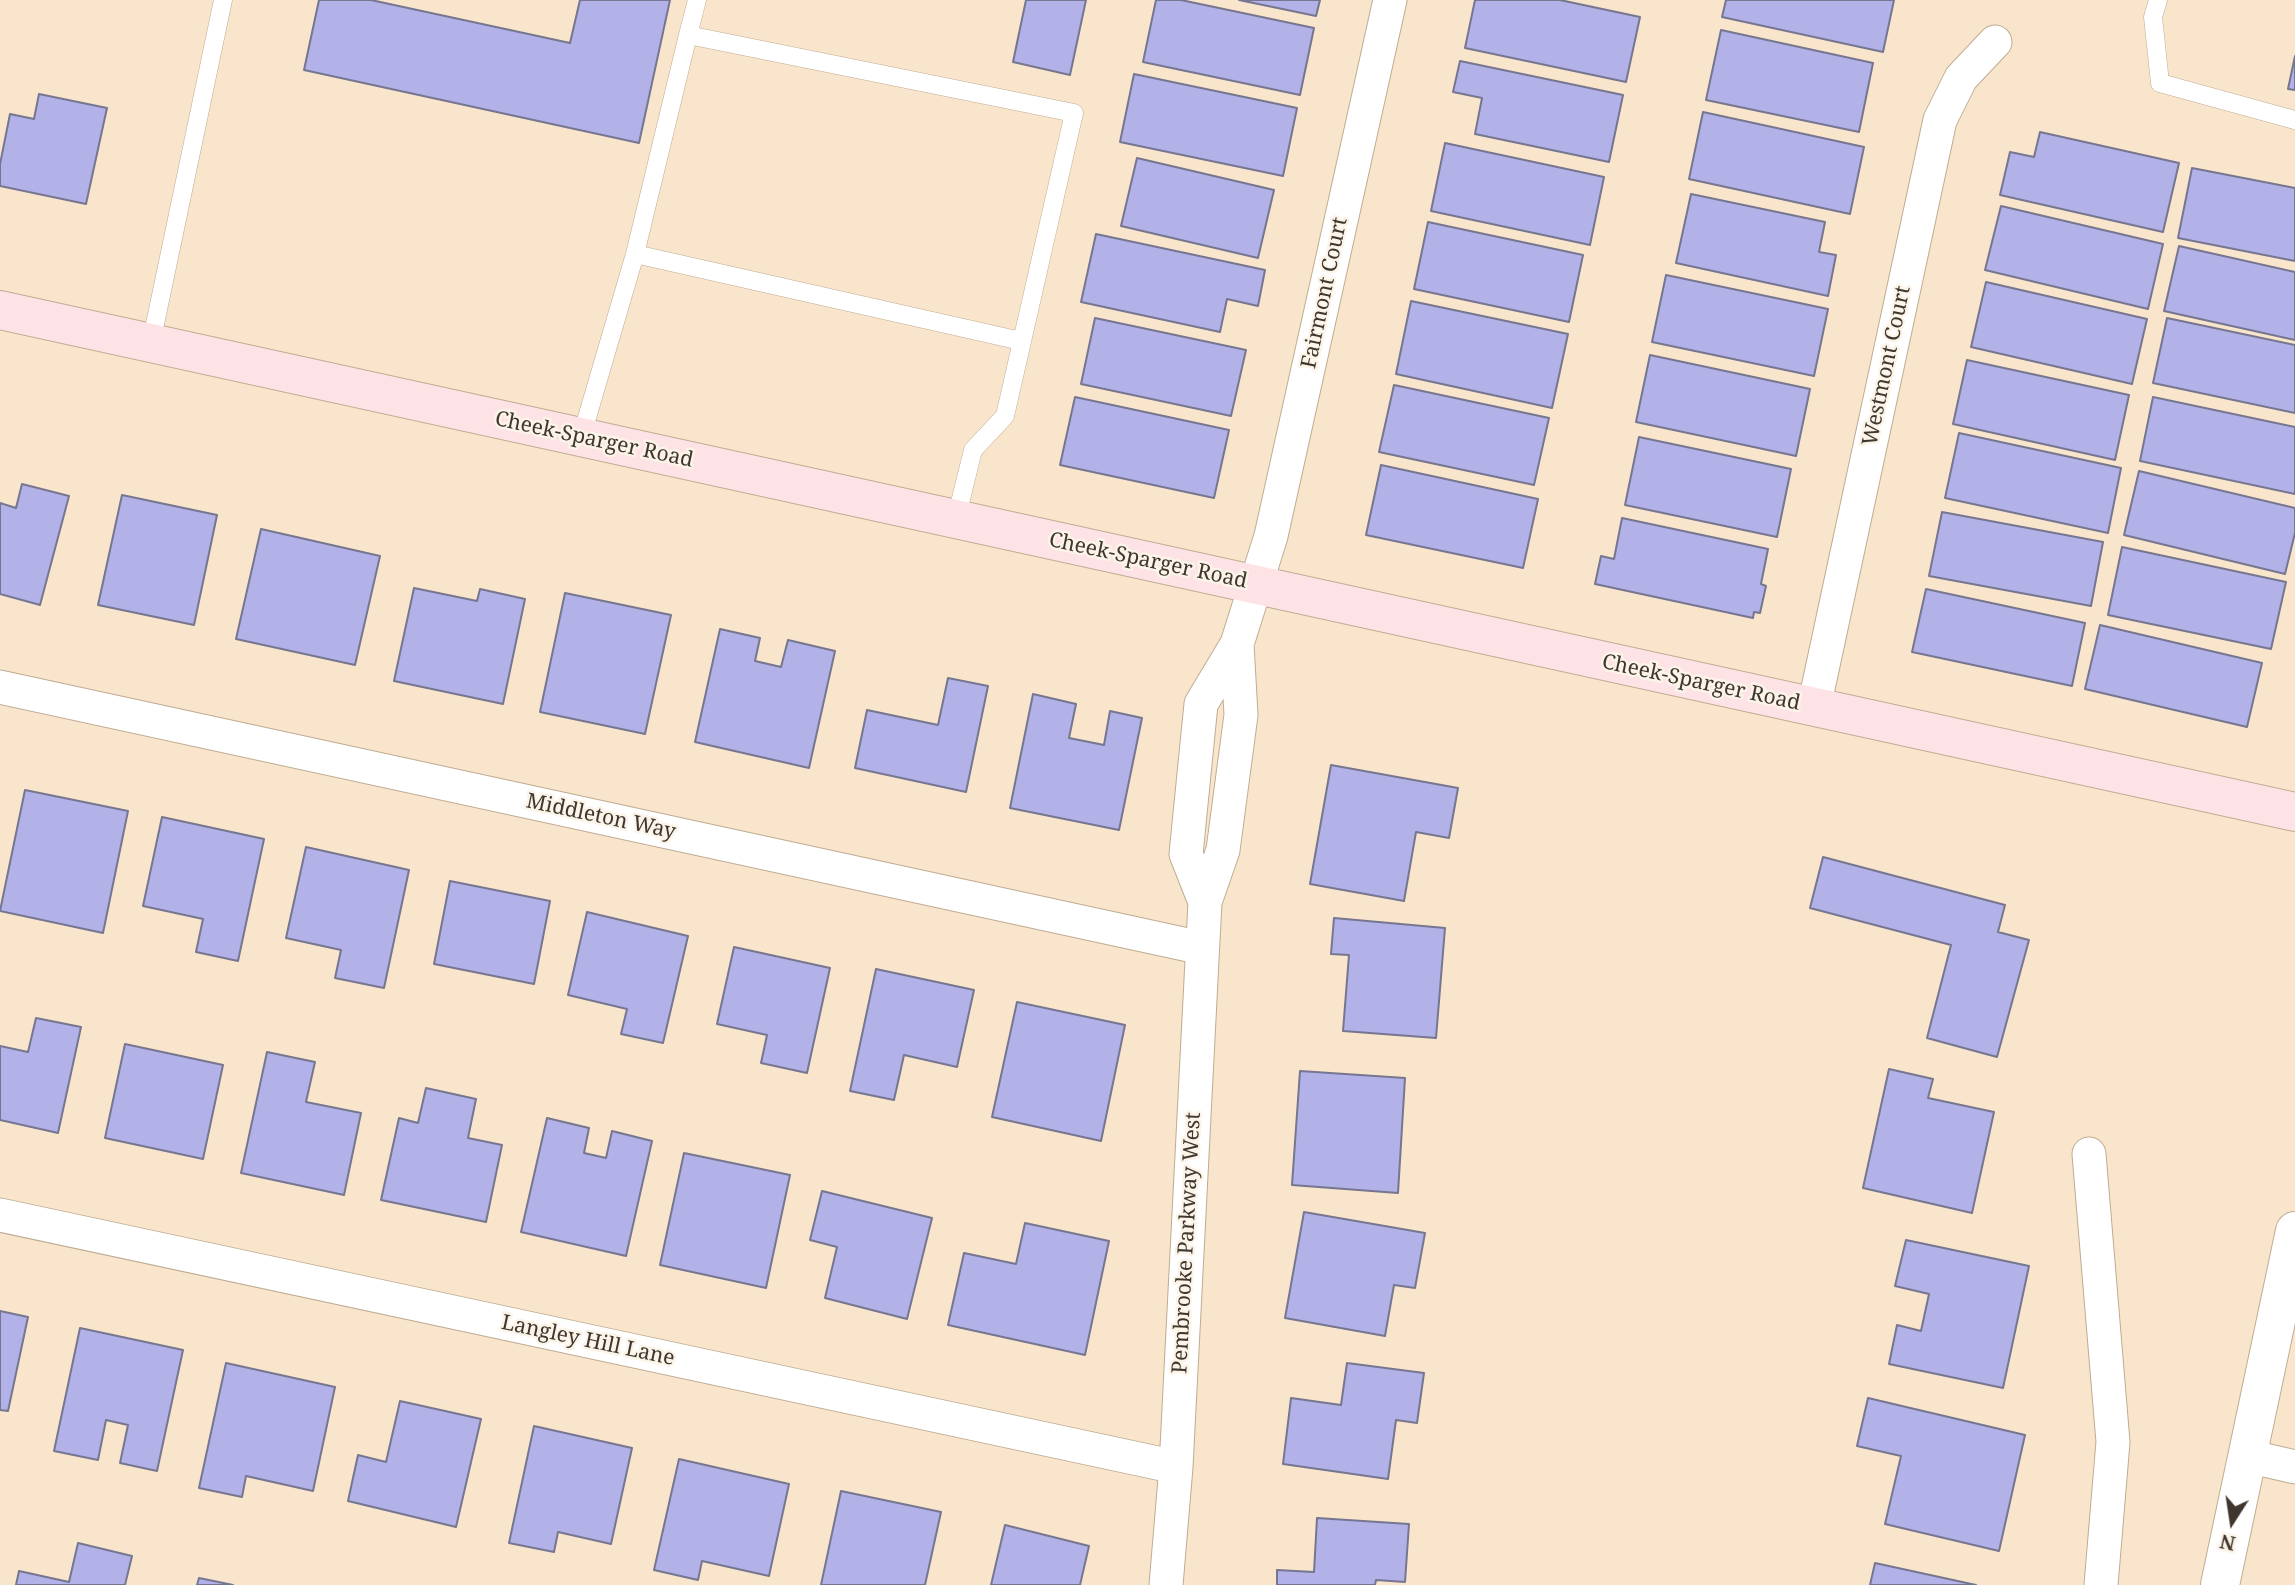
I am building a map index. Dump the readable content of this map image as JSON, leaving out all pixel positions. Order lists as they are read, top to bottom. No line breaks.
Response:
{"streets":{"main road":["Cheek-Sparger Road"],"street":["Fairmont Court","Westmont Court","Middleton Way","Pembrooke Parkway West","Langley Hill Lane"]},"crossings":[["Fairmont Court","Cheek-Sparger Road"],["Fairmont Court","Pembrooke Parkway West"],["Westmont Court","Cheek-Sparger Road"],["Cheek-Sparger Road","Pembrooke Parkway West"],["Middleton Way","Pembrooke Parkway West"],["Pembrooke Parkway West","Langley Hill Lane"]],"north":"bottom"}
